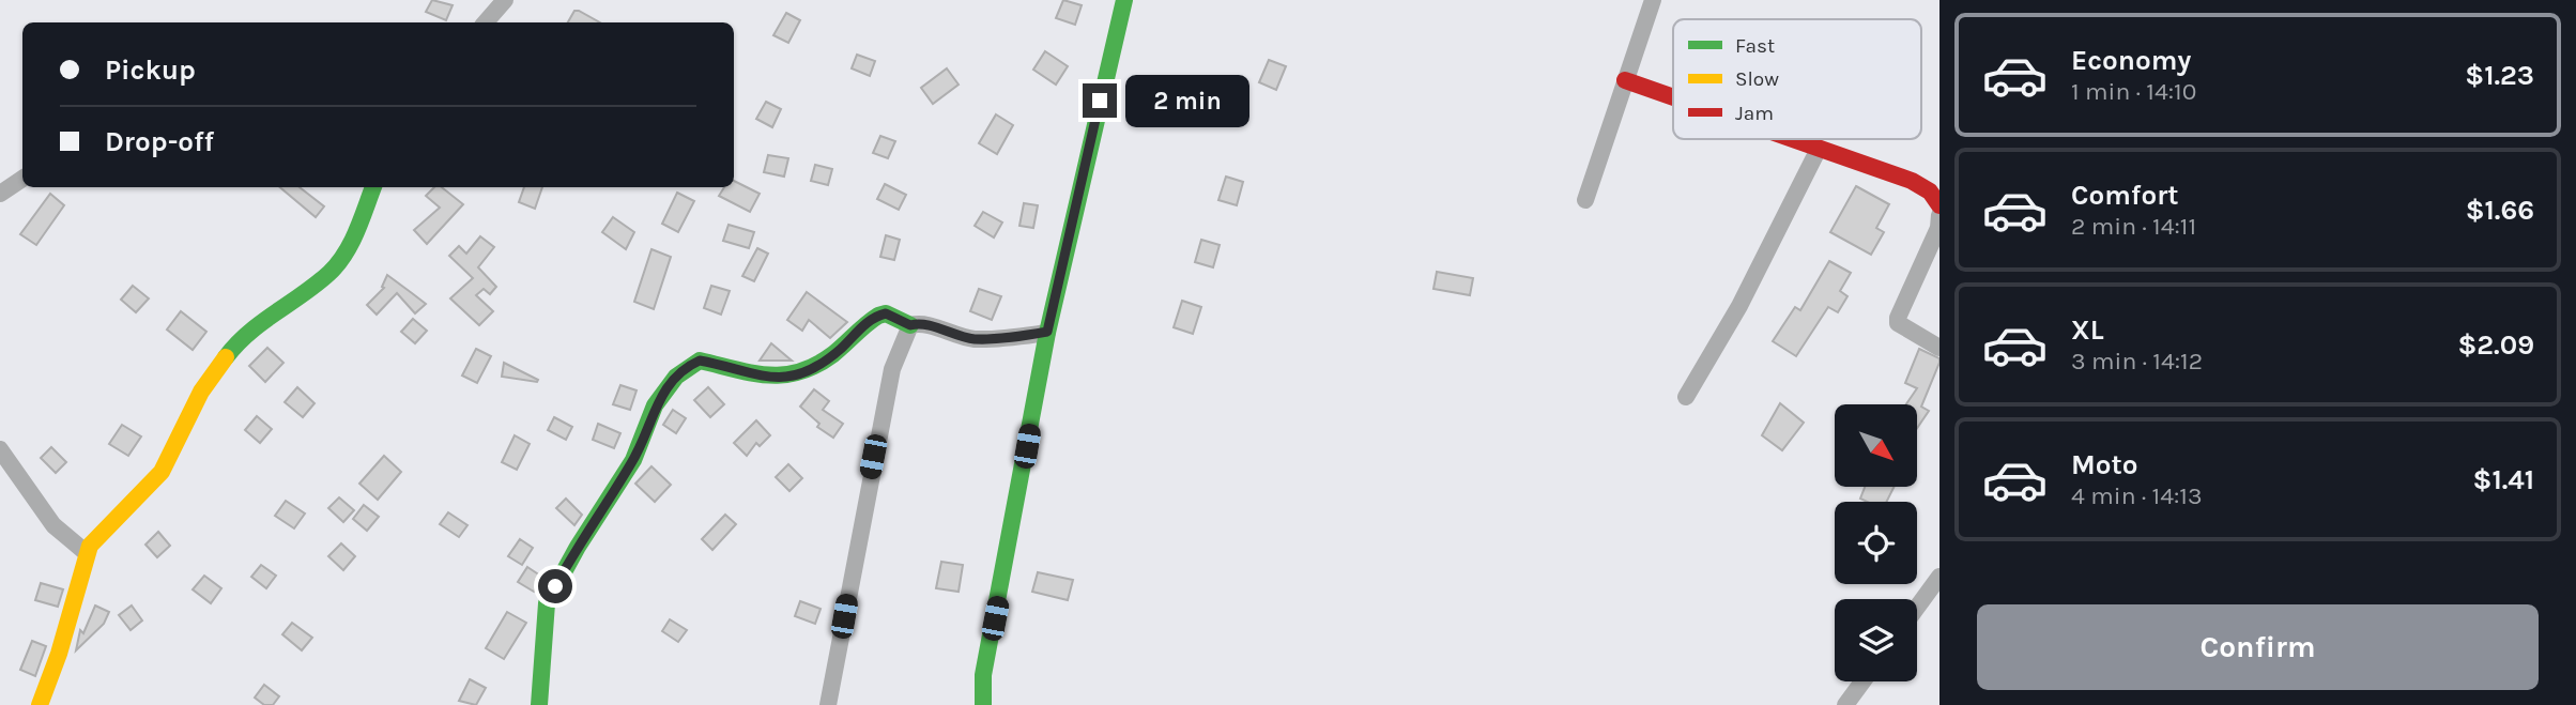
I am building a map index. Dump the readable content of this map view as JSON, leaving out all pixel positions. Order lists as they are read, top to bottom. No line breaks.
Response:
{"legend":["Fast","Slow","Jam"],"north":"bottom right","page":{"list":[{"name":"Economy","note":"1 min · 14:10","value":"$1.23"},{"name":"Comfort","note":"2 min · 14:11","value":"$1.66"},{"name":"XL","note":"3 min · 14:12","value":"$2.09"},{"name":"Moto","note":"4 min · 14:13","value":"$1.41"}],"banner":["Pickup","Drop-off"],"bubble":"2 min","buttons":"Confirm"}}
